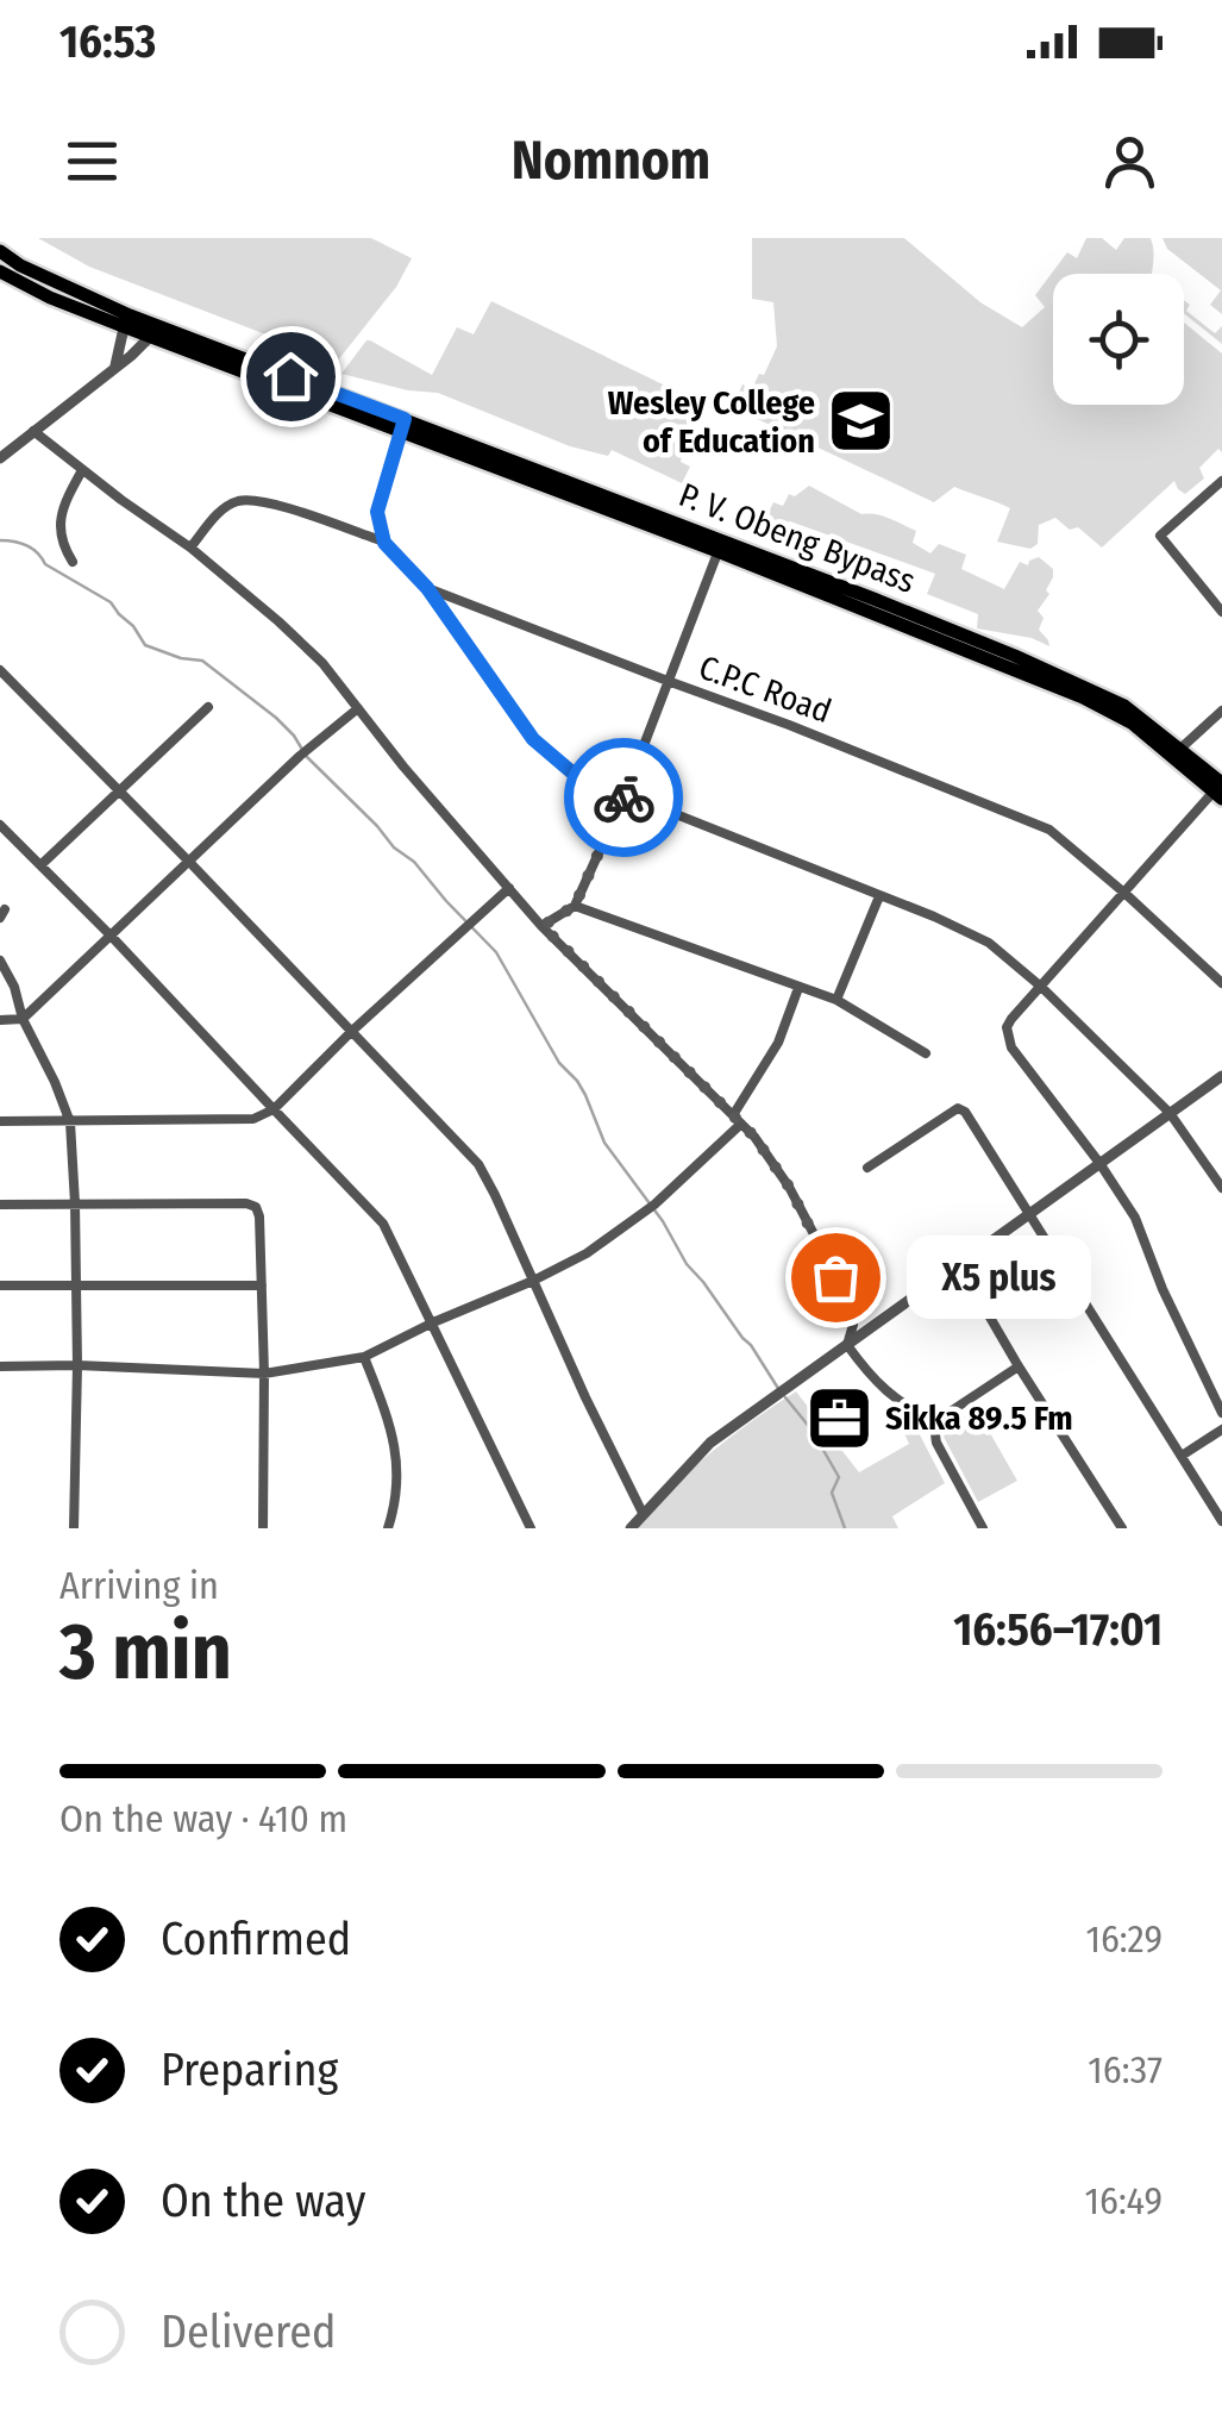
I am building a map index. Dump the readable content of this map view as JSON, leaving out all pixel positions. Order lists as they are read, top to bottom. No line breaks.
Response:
{"streets":{"highway":["P. V. Obeng Bypass"],"street":["C.P.C Road"]},"places":{"school or university":["Wesley College of Education"],"other":["X5 plus"],"office":["Sikka 89.5 Fm"]},"page":{"status":"16:53","header":"Nomnom","bubble":"X5 plus","heading":["3 min","Arriving in","16:56–17:01"],"bar":"On the way · 410 m","list":[["Confirmed","16:29"],["Preparing","16:37"],["On the way","16:49"],"Delivered"]}}
